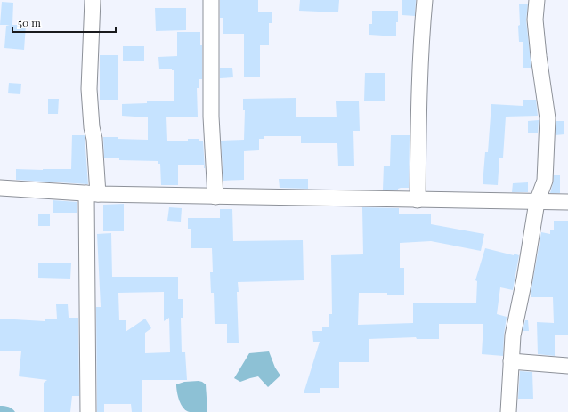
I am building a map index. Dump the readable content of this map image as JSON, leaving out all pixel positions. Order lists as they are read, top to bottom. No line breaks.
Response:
{"scale_bar":"50 m"}
